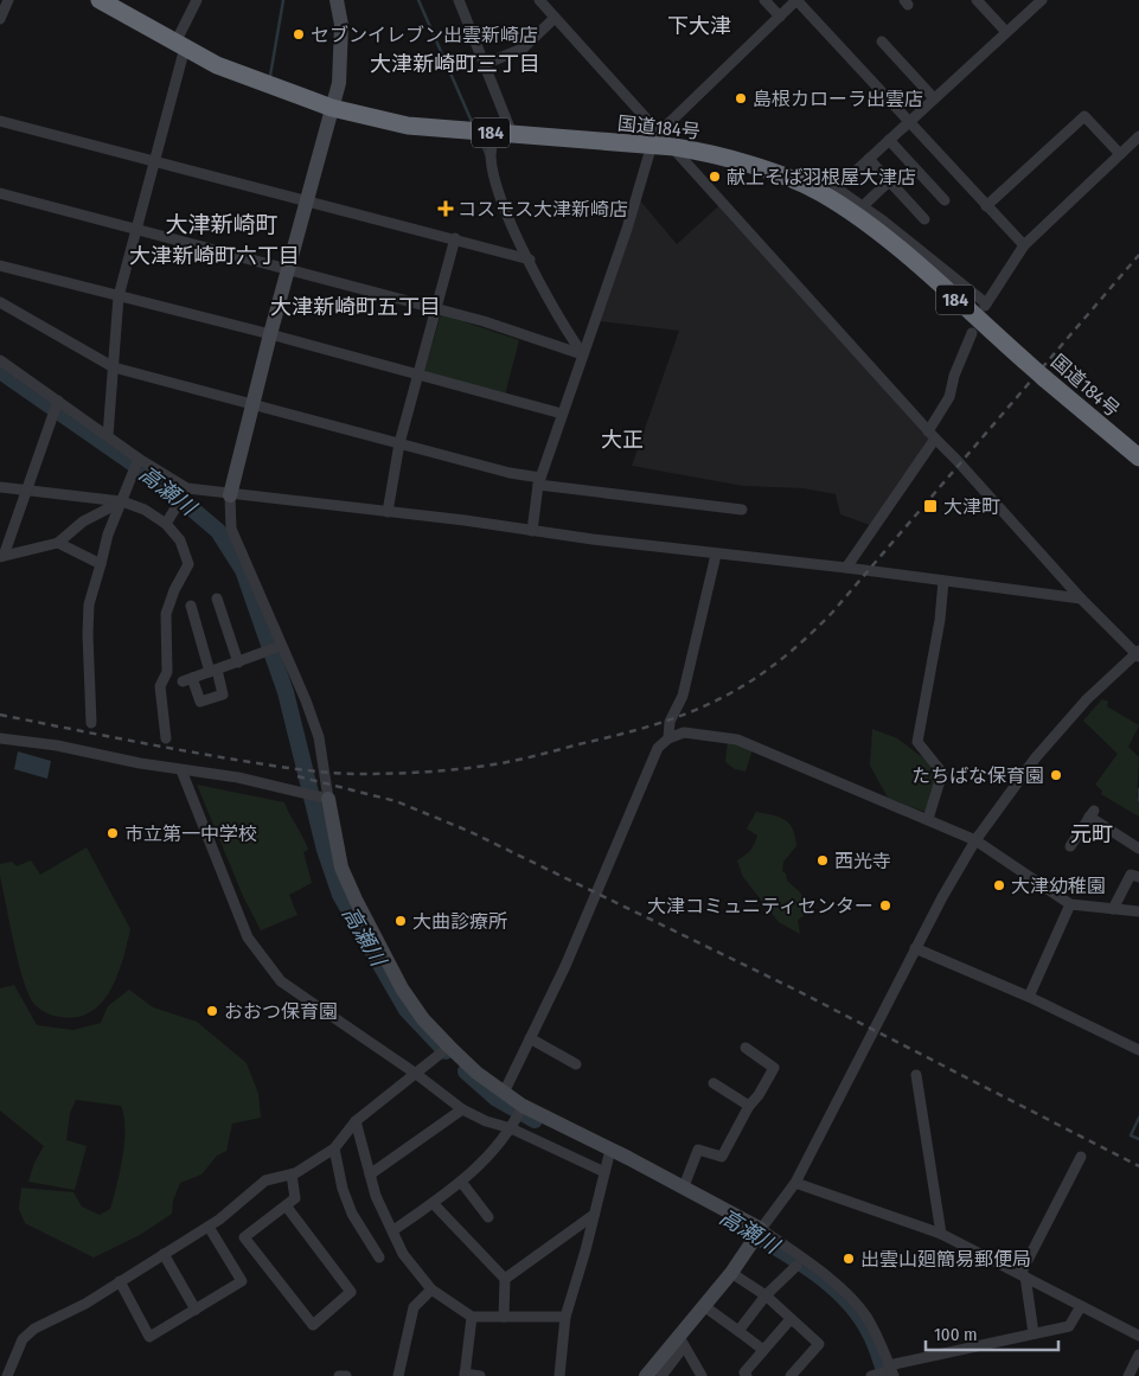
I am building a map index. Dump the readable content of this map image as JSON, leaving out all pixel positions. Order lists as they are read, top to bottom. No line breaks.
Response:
{"streets":{"highway":["国道184号","184"]},"districts":["下大津","大津新崎町三丁目","大津新崎町","大津新崎町六丁目","大津新崎町五丁目","大正","元町"],"water":["高瀬川"],"places":{"other":["セブンイレブン出雲新崎店","島根カローラ出雲店","献上そば羽根屋大津店","たちばな保育園","市立第一中学校","西光寺","大津幼稚園","大津コミュニティセンター","大曲診療所","おおつ保育園","出雲山廻簡易郵便局"],"health":["コスモス大津新崎店"],"transit":["大津町"]},"scale_bar":"100 m"}
